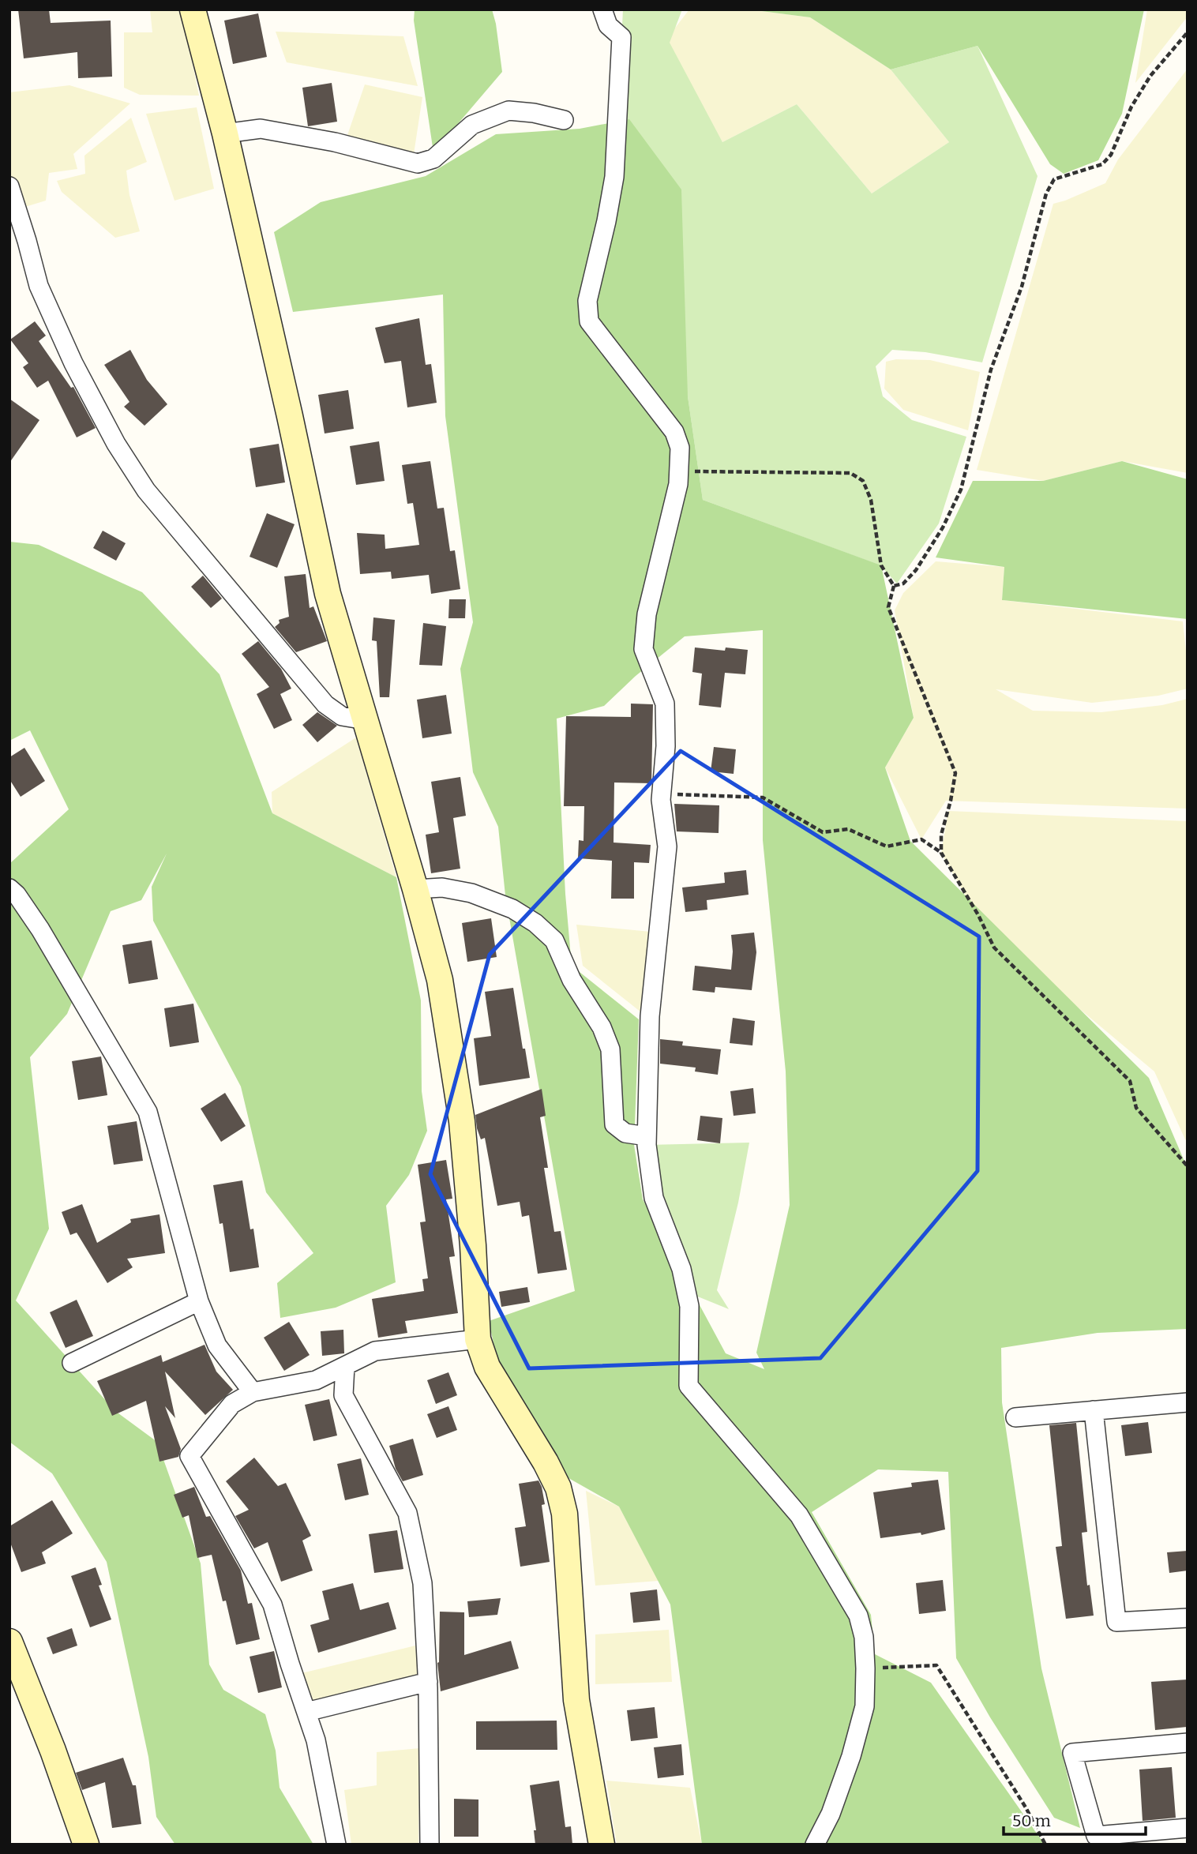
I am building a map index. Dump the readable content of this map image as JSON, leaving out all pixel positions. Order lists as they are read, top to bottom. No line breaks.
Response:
{"scale_bar":"50 m"}
